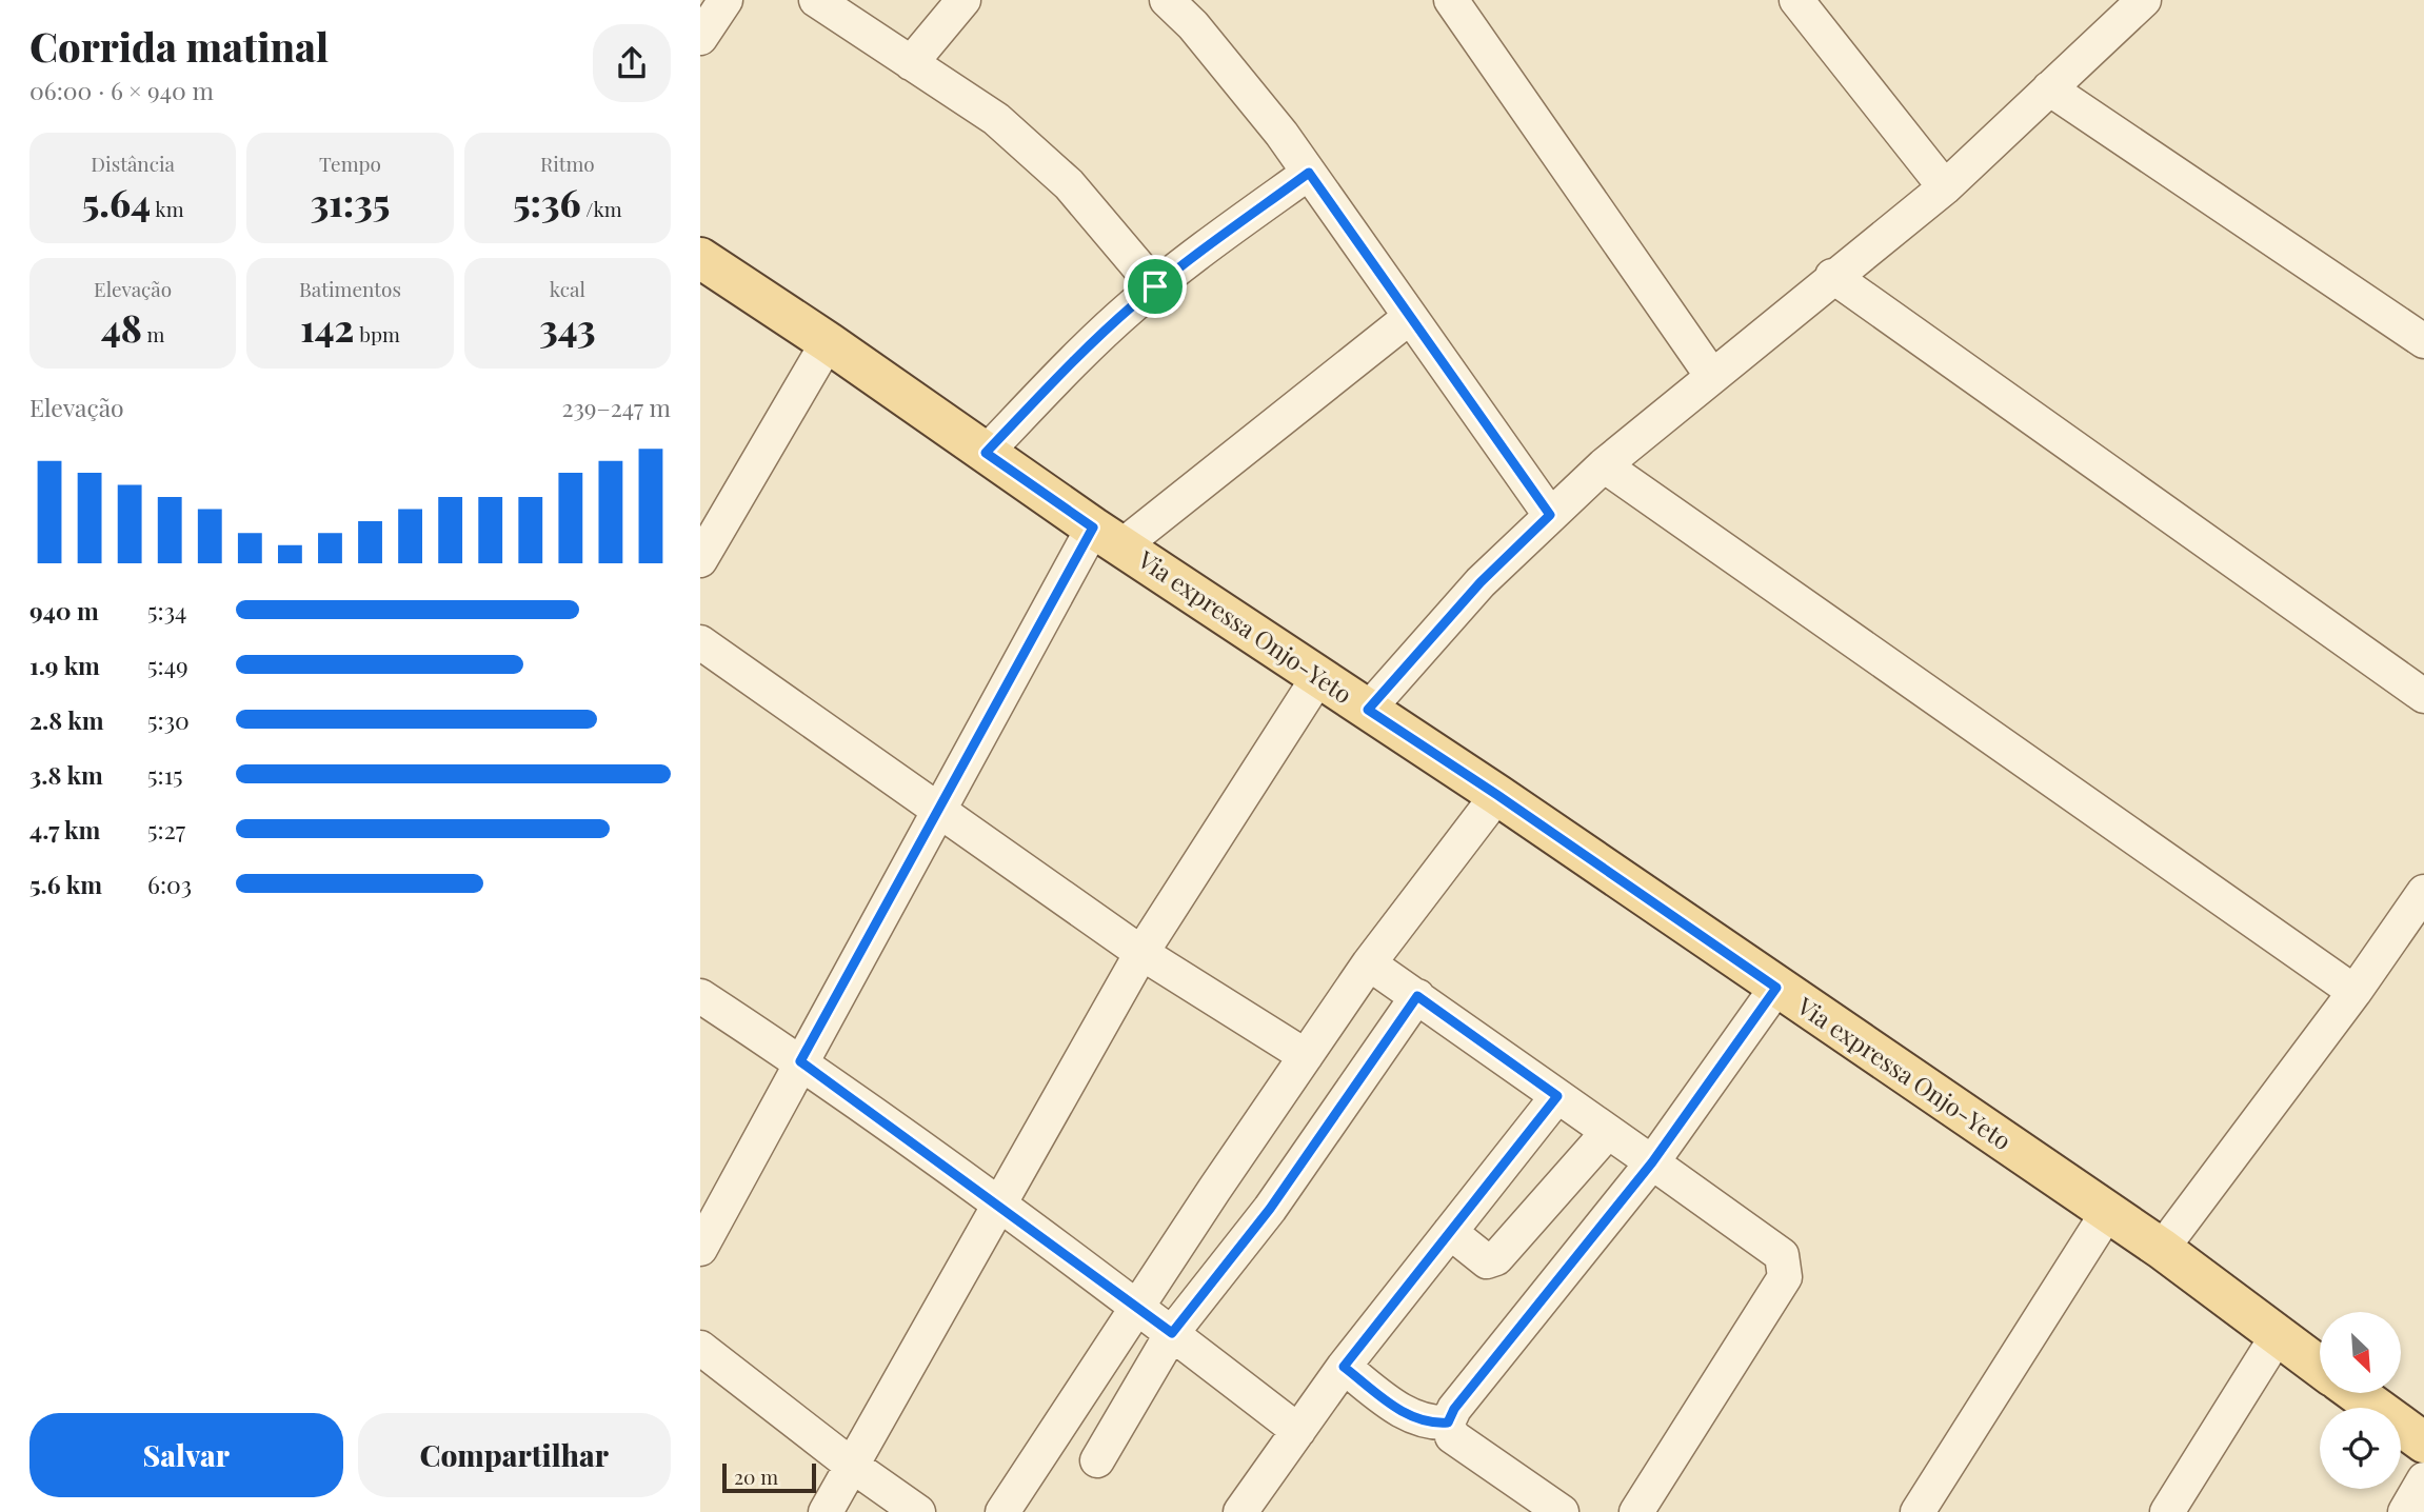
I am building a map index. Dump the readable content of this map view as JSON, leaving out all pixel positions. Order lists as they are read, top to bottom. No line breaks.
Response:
{"streets":{"main road":["Via expressa Onjo-Yeto"]},"scale_bar":"20 m","north":"bottom right","page":{"heading":["Corrida matinal","06:00 · 6 × 940 m"],"stats":[["Distância","5.64 km"],["Tempo","31:35"],["Ritmo","5:36 /km"],["Elevação","48 m"],["Batimentos","142 bpm"],["kcal","343"]],"chart":["Elevação","239–247 m"],"list":[{"name":"940 m","note":"5:34"},{"name":"1.9 km","note":"5:49"},{"name":"2.8 km","note":"5:30"},{"name":"3.8 km","note":"5:15"},{"name":"4.7 km","note":"5:27"},{"name":"5.6 km","note":"6:03"}],"buttons":["Salvar","Compartilhar"],"scale":"20 m"}}
